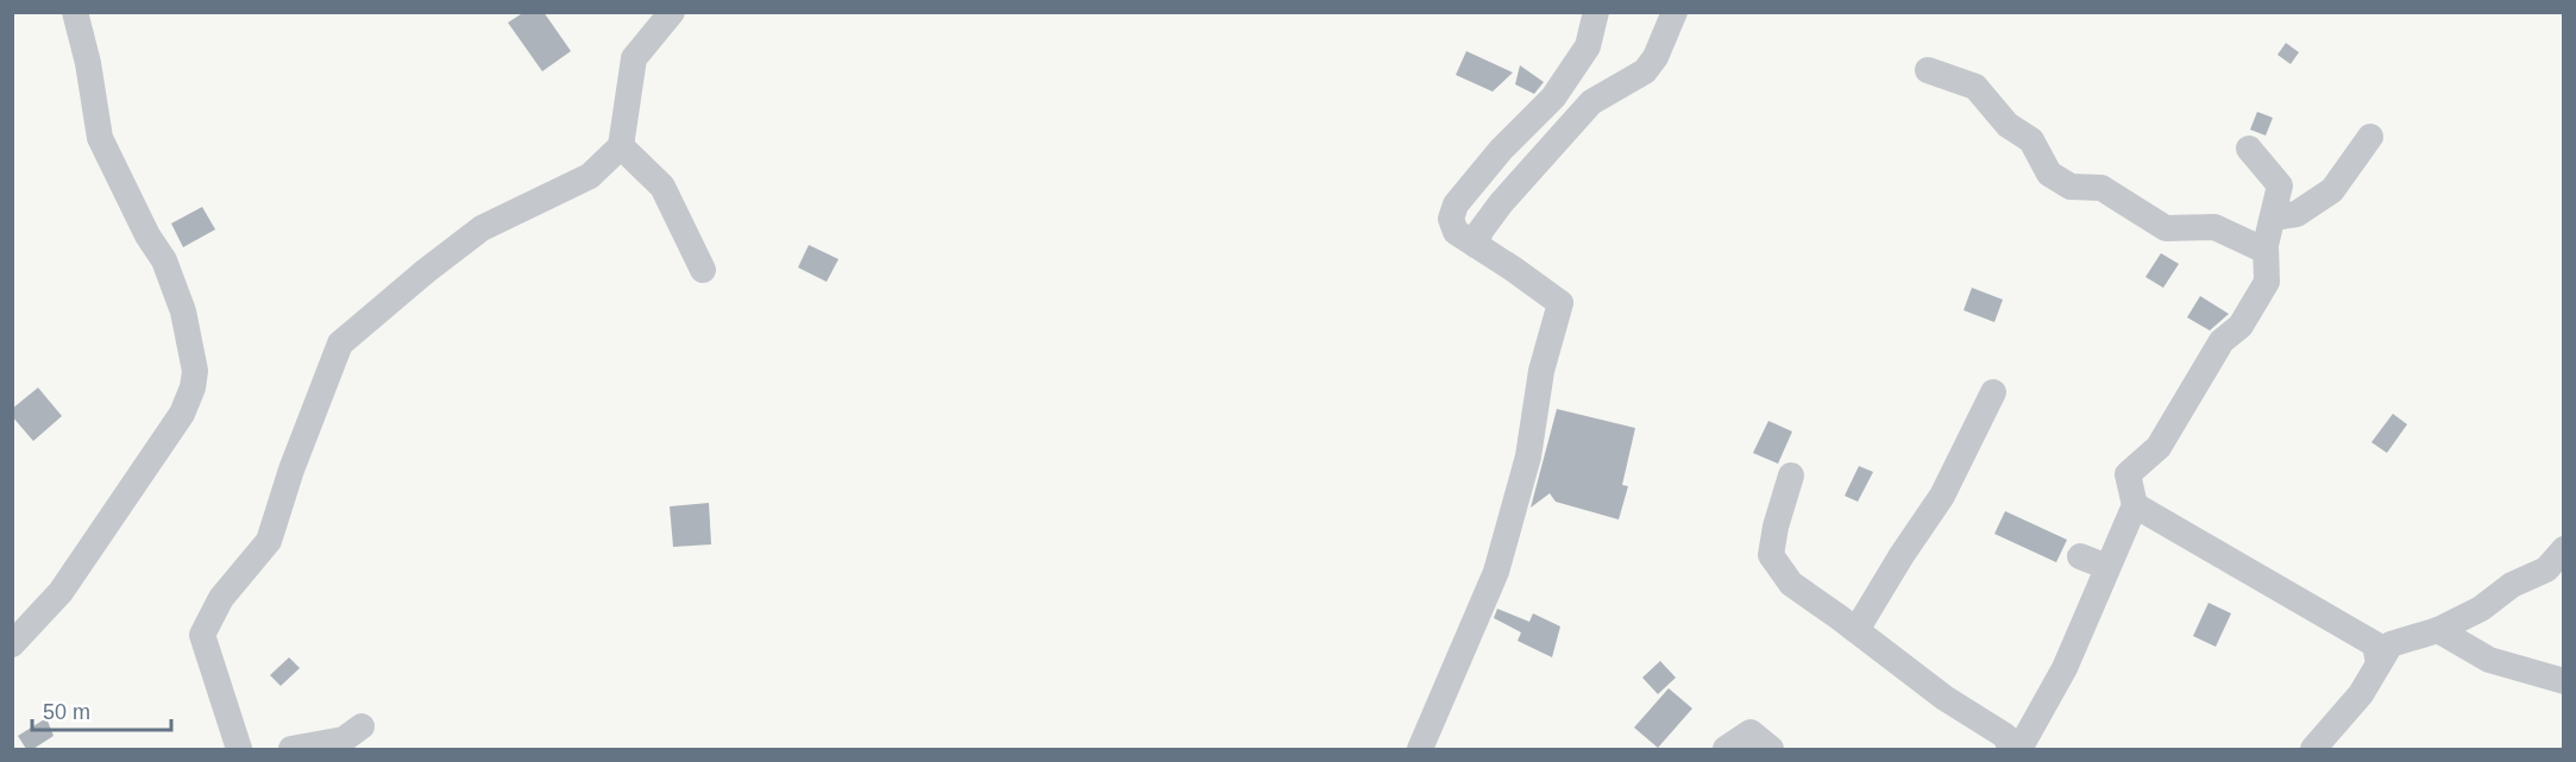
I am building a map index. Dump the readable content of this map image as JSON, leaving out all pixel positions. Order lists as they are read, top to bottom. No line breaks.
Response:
{"scale_bar":"50 m"}
